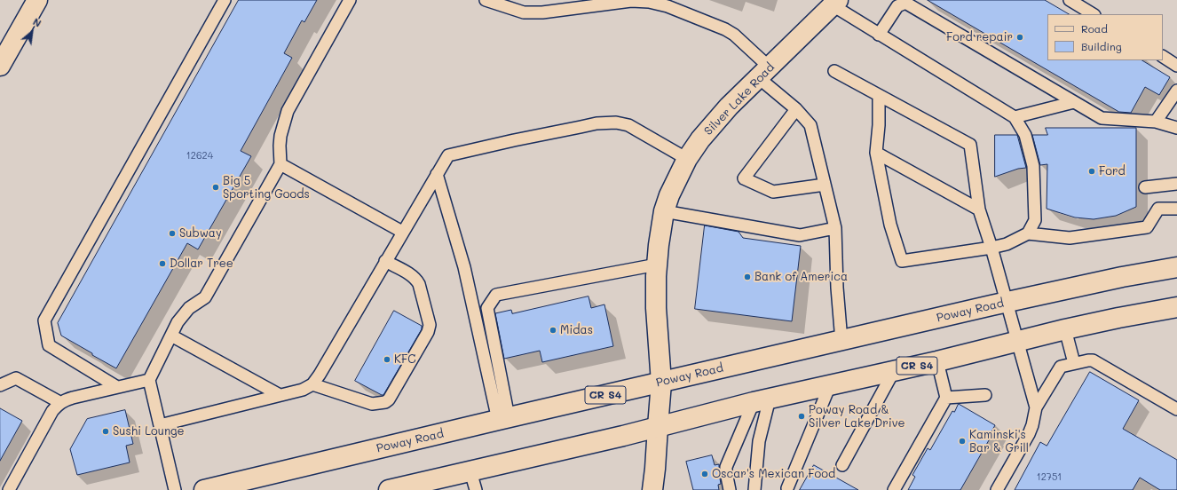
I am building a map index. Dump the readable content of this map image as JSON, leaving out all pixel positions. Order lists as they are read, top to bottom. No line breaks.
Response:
{"streets":{"main road":["Silver Lake Road","Poway Road","CR S4"]},"crossings":[["Silver Lake Road","Poway Road"],["Silver Lake Road","CR S4"]],"places":["Ford repair","Ford","Big 5 Sporting Goods","Subway","Dollar Tree","Bank of America","Midas","KFC","Poway Road & Silver Lake Drive","Sushi Lounge","Kaminski's Bar & Grill","Oscar's Mexican Food"],"house_numbers":["12624","12751"],"legend":["Road","Building"],"north":"top right"}
